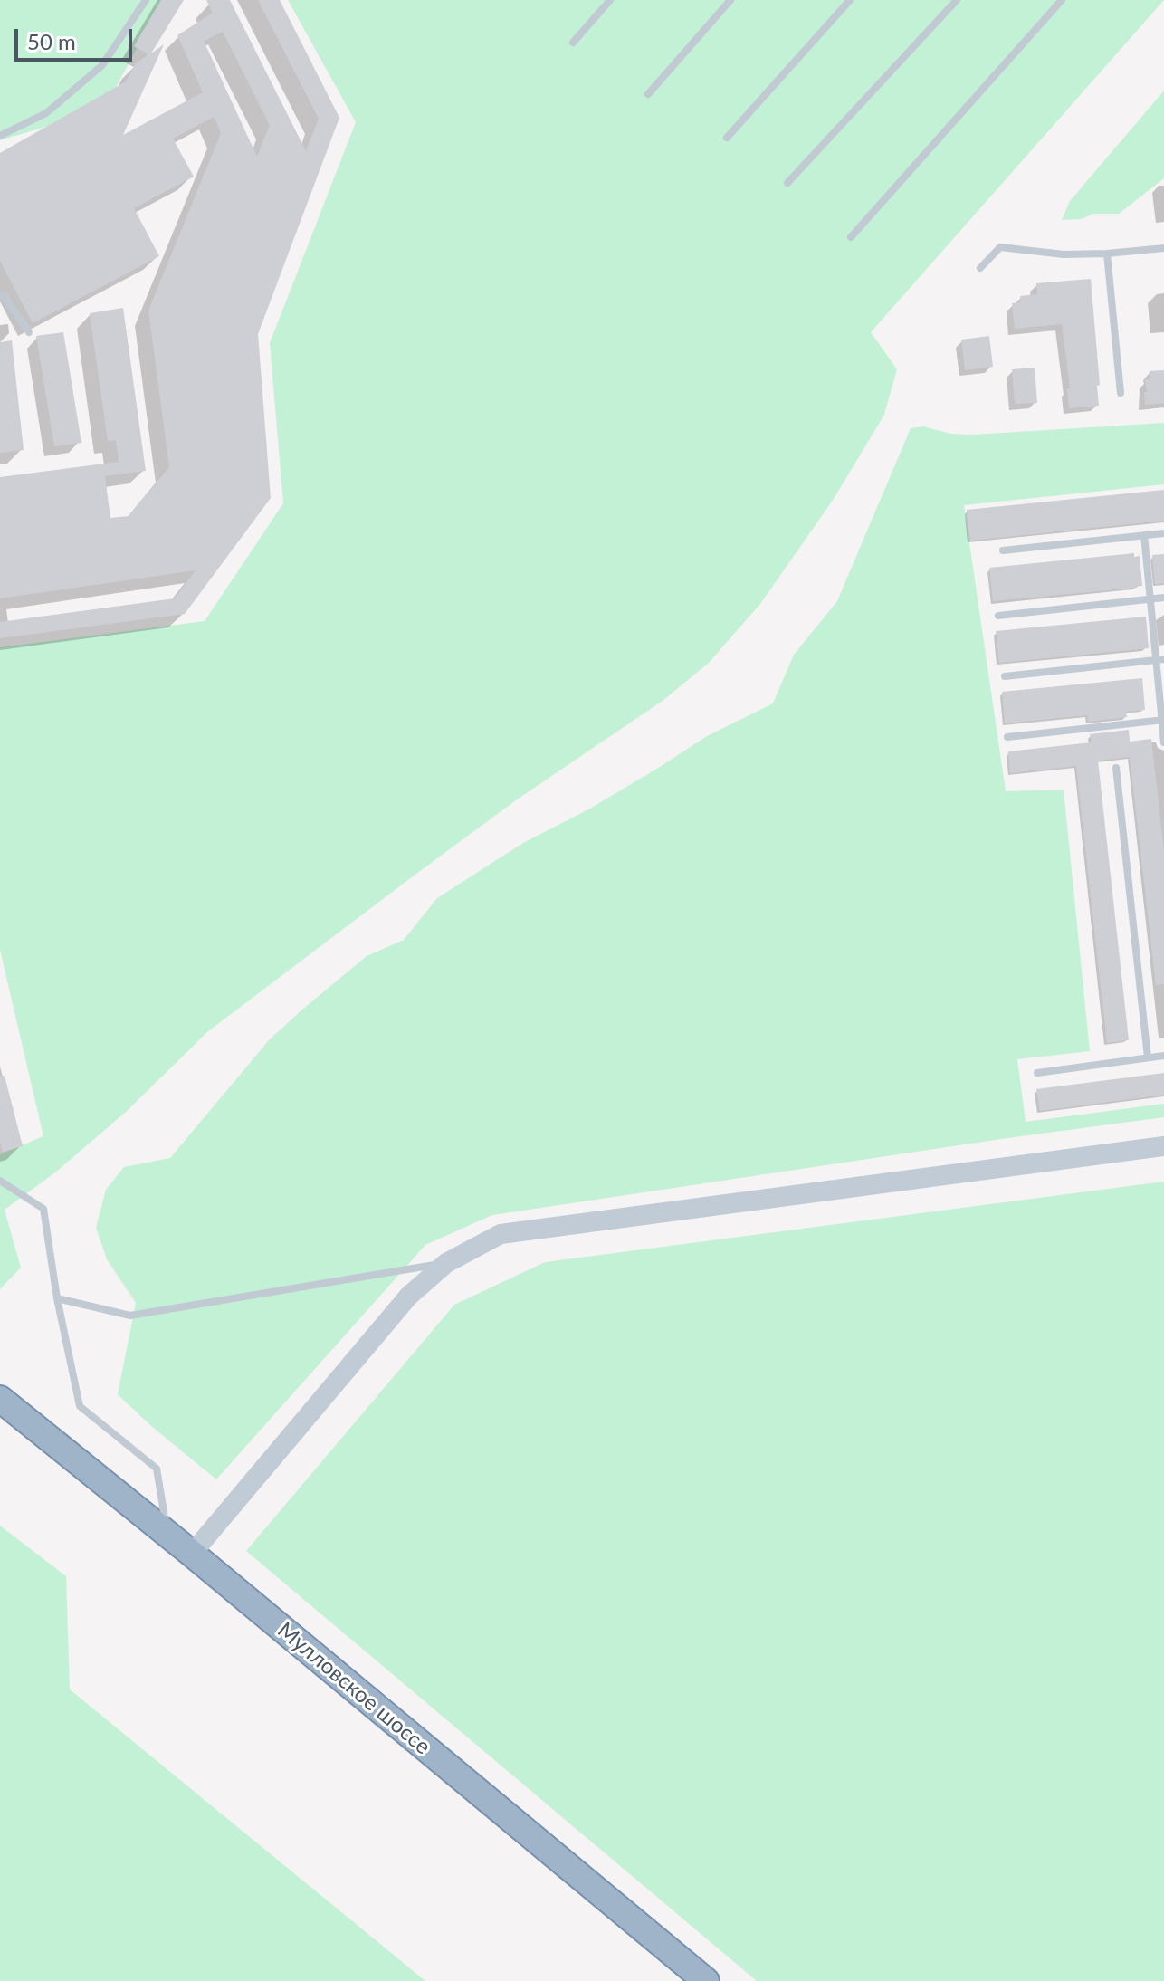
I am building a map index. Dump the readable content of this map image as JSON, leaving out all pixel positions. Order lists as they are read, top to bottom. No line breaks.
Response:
{"streets":{"highway":["Мулловское шоссе"]},"scale_bar":"50 m"}
